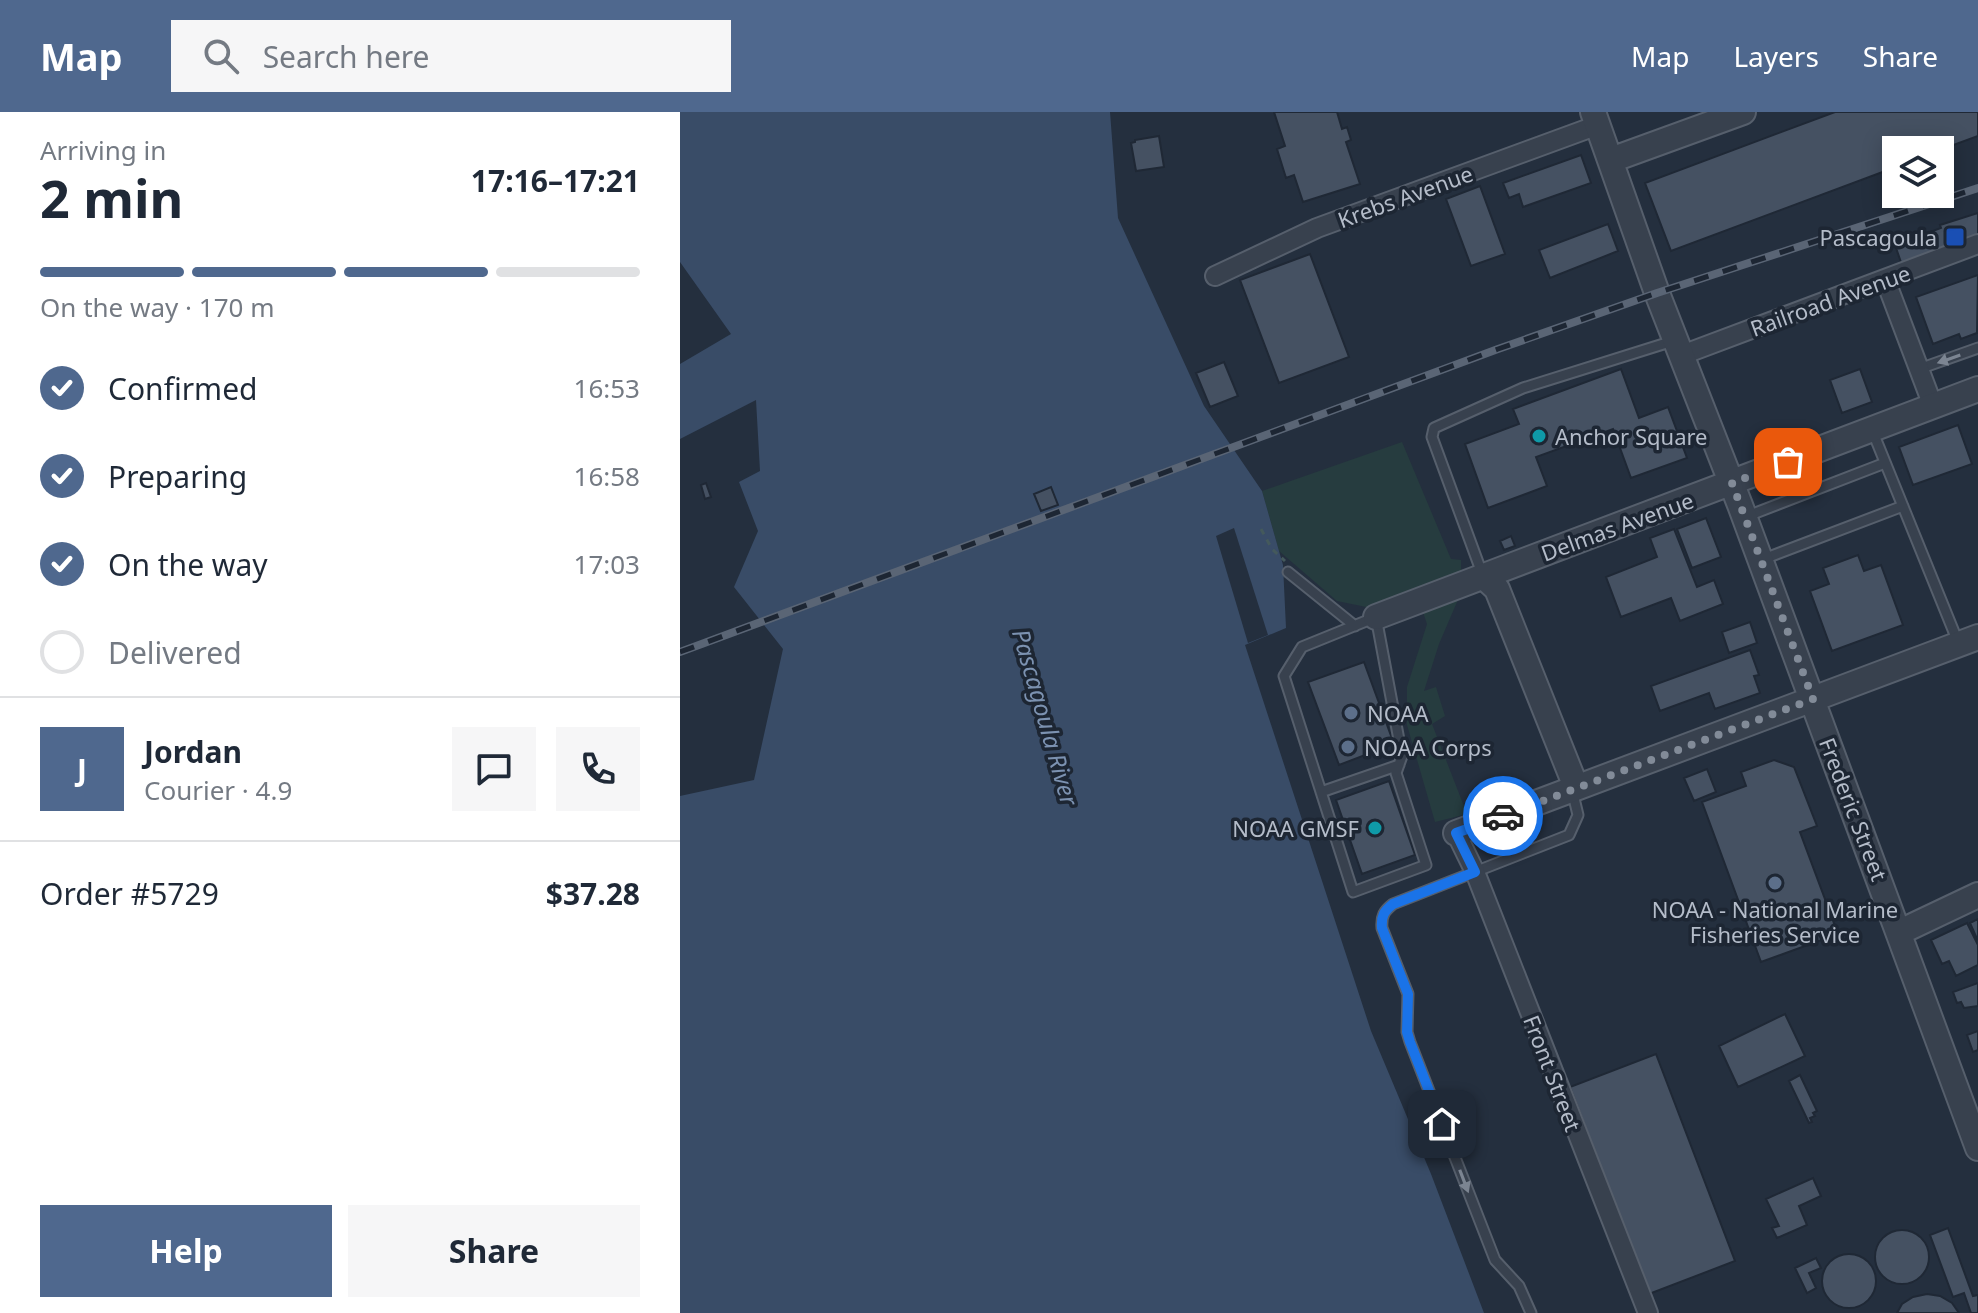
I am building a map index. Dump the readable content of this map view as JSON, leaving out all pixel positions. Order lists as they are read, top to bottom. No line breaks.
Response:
{"streets":{"street":["Krebs Avenue","Railroad Avenue","Delmas Avenue","Frederic Street","Front Street"]},"crossings":[["Krebs Avenue","Frederic Street"],["Railroad Avenue","Frederic Street"],["Delmas Avenue","Frederic Street"]],"water":["Pascagoula River"],"places":{"transit":["Pascagoula"],"other":["Anchor Square","NOAA","NOAA Corps","NOAA GMSF","NOAA - National Marine Fisheries Service"]},"page":{"header":"Map","search":"Search here","nav":["Map","Layers","Share"],"heading":["2 min","Arriving in","17:16–17:21"],"panel":["Jordan","Courier · 4.9","Order #5729","$37.28"],"bar":"On the way · 170 m","list":[["Confirmed","16:53"],["Preparing","16:58"],["On the way","17:03"],"Delivered"],"round":"J","buttons":["Help","Share"]}}
